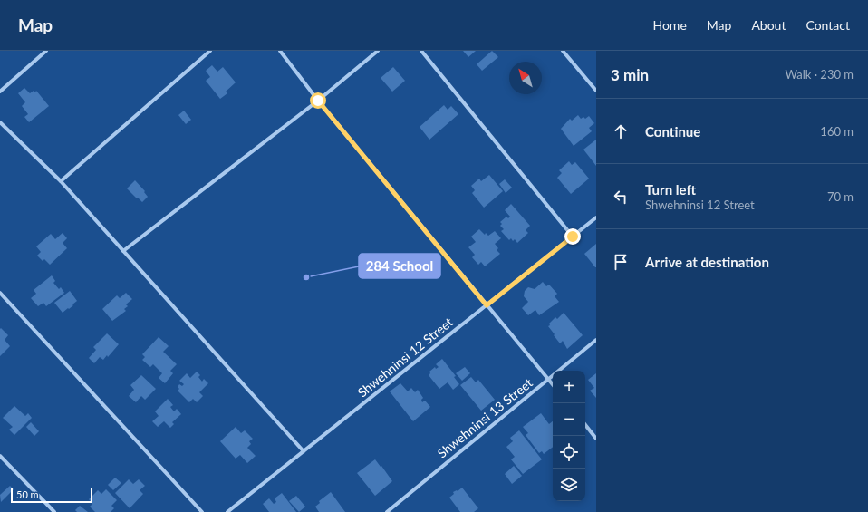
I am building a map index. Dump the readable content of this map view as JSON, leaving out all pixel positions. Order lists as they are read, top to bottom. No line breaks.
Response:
{"streets":{"street":["Shwehninsi 12 Street","Shwehninsi 13 Street"]},"places":["284 School"],"scale_bar":"50 m","north":"top left","page":{"header":"Map","nav":["Home","Map","About","Contact"],"heading":["3 min","Walk · 230 m"],"list":[["Continue","160 m"],["Turn left","Shwehninsi 12 Street","70 m"],"Arrive at destination"],"map_buttons":["+","−"],"scale":"50 m"}}
